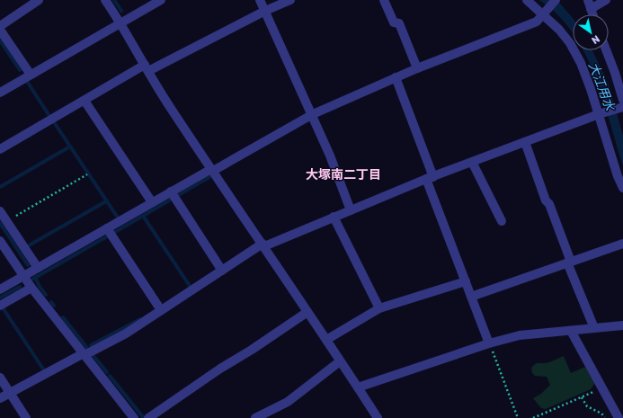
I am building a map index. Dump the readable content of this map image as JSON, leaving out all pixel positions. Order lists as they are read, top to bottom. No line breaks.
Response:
{"districts":["大塚南二丁目"],"water":["大江用水"],"north":"bottom right"}
